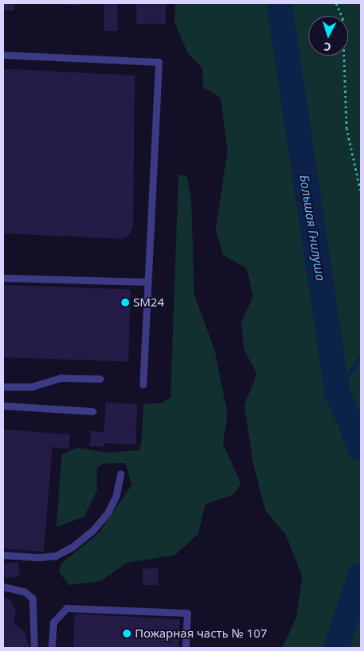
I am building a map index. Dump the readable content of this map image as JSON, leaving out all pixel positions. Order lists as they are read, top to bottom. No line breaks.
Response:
{"water":["Большая Гнилуша"],"places":["SM24","Пожарная часть № 107"],"north":"bottom"}
